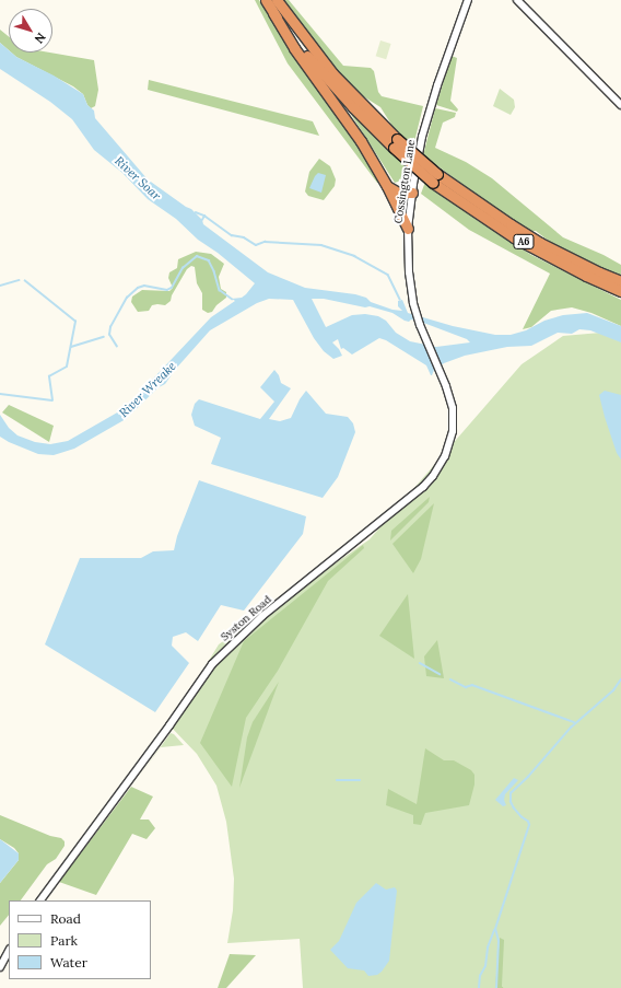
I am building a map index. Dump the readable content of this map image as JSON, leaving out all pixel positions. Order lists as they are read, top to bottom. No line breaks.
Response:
{"streets":{"highway":["A6"],"street":["Cossington Lane","Syston Road"]},"crossings":[["Cossington Lane","Syston Road"]],"water":["River Soar","River Wreake"],"legend":["Road","Park","Water"],"north":"bottom right"}
